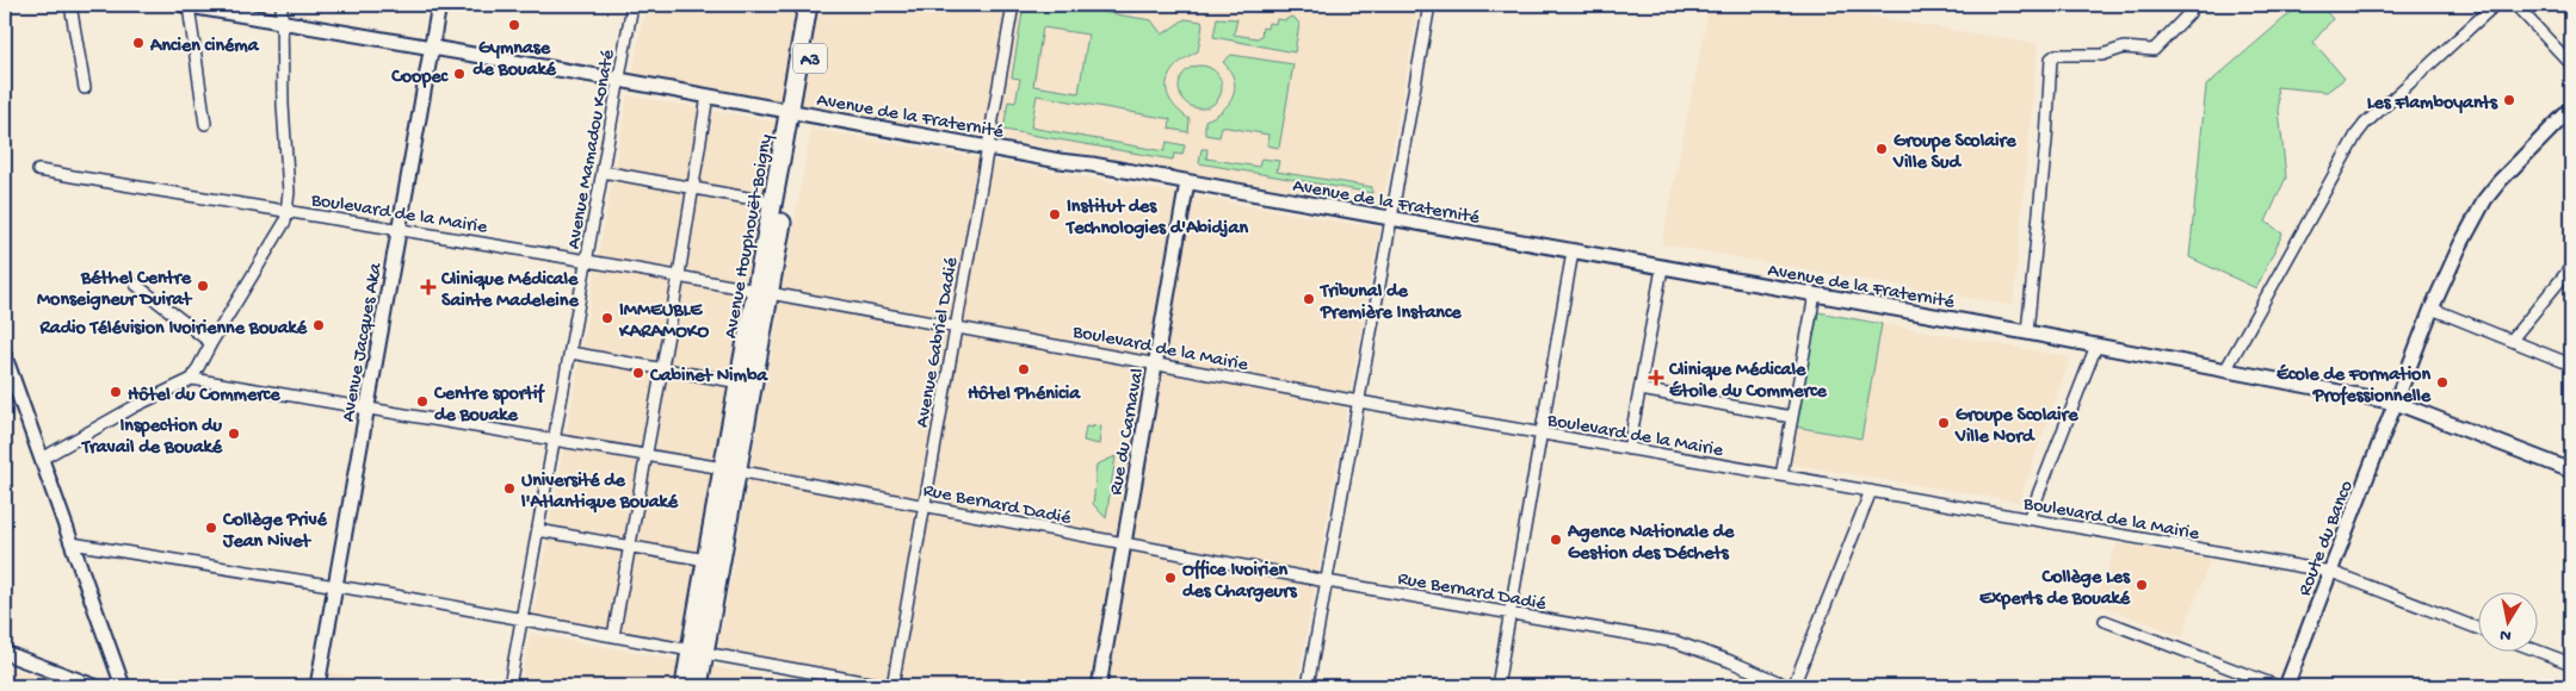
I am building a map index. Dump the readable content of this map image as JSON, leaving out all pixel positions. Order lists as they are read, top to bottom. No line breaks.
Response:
{"streets":{"highway":["A3","Avenue Houphouët-Boigny"],"street":["Avenue de la Fraternité","Avenue Mamadou Konaté","Boulevard de la Mairie","Avenue Jacques Aka","Avenue Gabriel Dadié","Rue du Carnaval","Rue Bernard Dadié","Route du Banco"]},"crossings":[["Avenue de la Fraternité","Avenue Mamadou Konaté"],["Avenue de la Fraternité","Avenue Houphouët-Boigny"],["Avenue de la Fraternité","Avenue Jacques Aka"],["Avenue de la Fraternité","Avenue Gabriel Dadié"],["Avenue de la Fraternité","Rue du Carnaval"],["Avenue de la Fraternité","Route du Banco"],["Avenue Mamadou Konaté","Boulevard de la Mairie"],["Avenue Mamadou Konaté","Rue Bernard Dadié"],["Boulevard de la Mairie","Avenue Houphouët-Boigny"],["Boulevard de la Mairie","Avenue Jacques Aka"],["Boulevard de la Mairie","Avenue Gabriel Dadié"],["Boulevard de la Mairie","Rue du Carnaval"],["Boulevard de la Mairie","Route du Banco"],["Avenue Houphouët-Boigny","Rue Bernard Dadié"],["Avenue Jacques Aka","Rue Bernard Dadié"],["Avenue Gabriel Dadié","Rue Bernard Dadié"],["Rue du Carnaval","Rue Bernard Dadié"]],"places":{"other":["Gymnase de Bouaké","Ancien cinéma","Coopec","Les Flamboyants","Groupe Scolaire Ville Sud","Institut des Technologies d'Abidjan","Béthel Centre Monseigneur Duirat","Tribunal de Première Instance","IMMEUBLE KARAMOKO","Radio Télévision Ivoirienne Bouaké","Hôtel Phénicia","Cabinet Nimba","École de Formation Professionnelle","Hôtel du Commerce","Centre sportif de Bouake","Groupe Scolaire Ville Nord","Inspection du Travail de Bouaké","Université de l'Atlantique Bouaké","Collège Privé Jean Nivet","Agence Nationale de Gestion des Déchets","Office Ivoirien des Chargeurs","Collège Les Experts de Bouaké"],"health":["Clinique Médicale Sainte Madeleine","Clinique Médicale Étoile du Commerce"]},"north":"bottom"}
